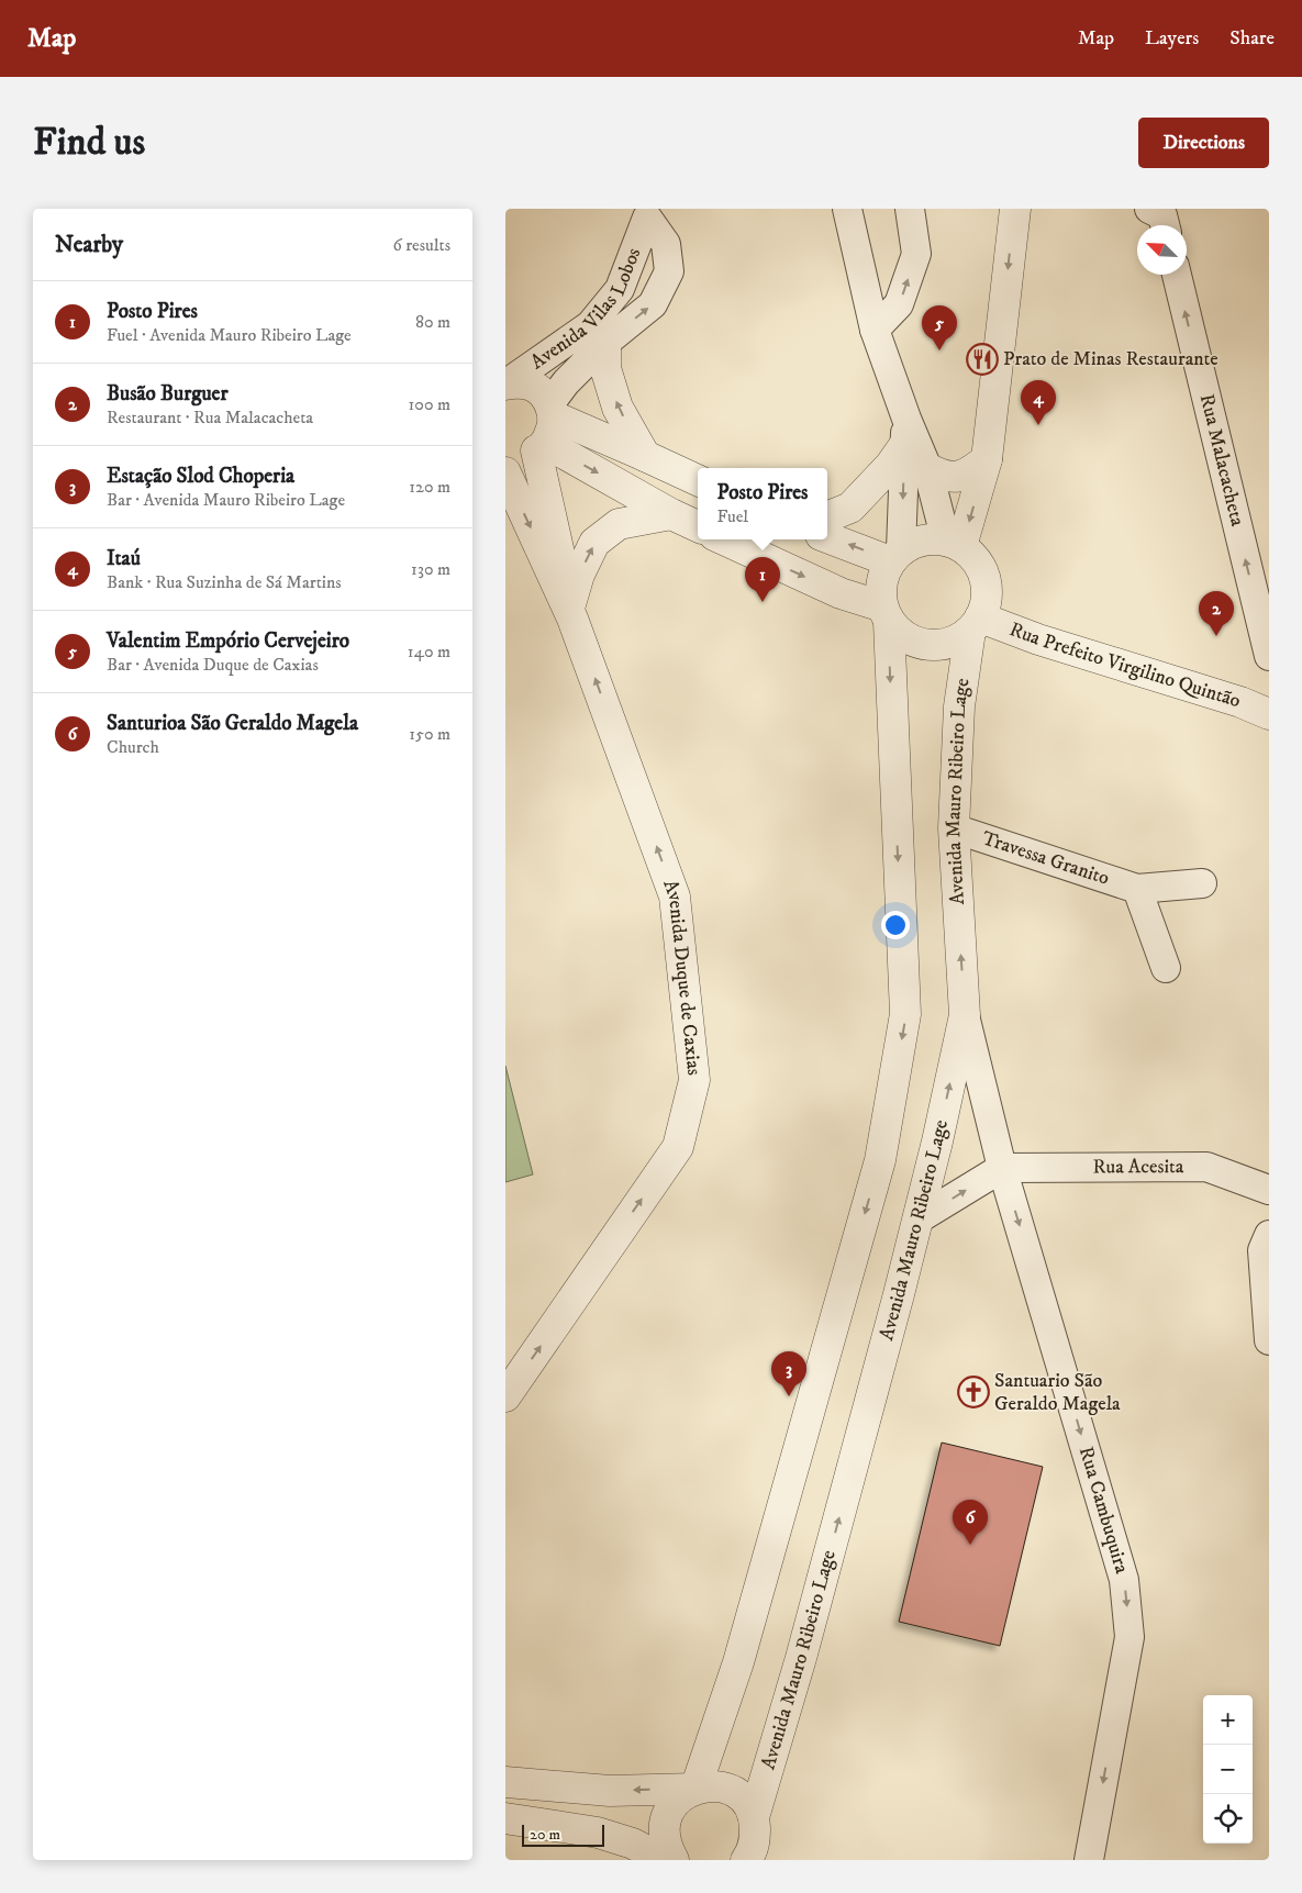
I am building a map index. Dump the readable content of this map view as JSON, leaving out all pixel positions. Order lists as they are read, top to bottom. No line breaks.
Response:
{"streets":{"street":["Avenida Vilas Lobos","Rua Malacacheta","Rua Prefeito Virgilino Quintão","Avenida Mauro Ribeiro Lage","Travessa Granito","Avenida Duque de Caxias","Rua Acesita","Rua Cambuquira"]},"crossings":[["Avenida Vilas Lobos","Avenida Duque de Caxias"],["Rua Prefeito Virgilino Quintão","Avenida Mauro Ribeiro Lage"],["Avenida Mauro Ribeiro Lage","Travessa Granito"],["Avenida Mauro Ribeiro Lage","Rua Cambuquira"],["Rua Acesita","Rua Cambuquira"]],"places":{"restaurant":["Prato de Minas Restaurante"],"church":["Santuario São Geraldo Magela"]},"scale_bar":"20 m","north":"top left","page":{"header":"Map","nav":["Map","Layers","Share"],"buttons":"Directions","title":"Find us","heading":["Nearby","6 results"],"list":[{"mark":"1","name":"Posto Pires","note":"Fuel · Avenida Mauro Ribeiro Lage","value":"80 m"},{"mark":"2","name":"Busão Burguer","note":"Restaurant · Rua Malacacheta","value":"100 m"},{"mark":"3","name":"Estação Slod Choperia","note":"Bar · Avenida Mauro Ribeiro Lage","value":"120 m"},{"mark":"4","name":"Itaú","note":"Bank · Rua Suzinha de Sá Martins","value":"130 m"},{"mark":"5","name":"Valentim Empório Cervejeiro","note":"Bar · Avenida Duque de Caxias","value":"140 m"},{"mark":"6","name":"Santurioa São Geraldo Magela","note":"Church","value":"150 m"}],"pins":["5","4","1","2","3","6"],"popup":["Posto Pires","Fuel"],"map_buttons":["+","−"],"scale":"20 m"}}
